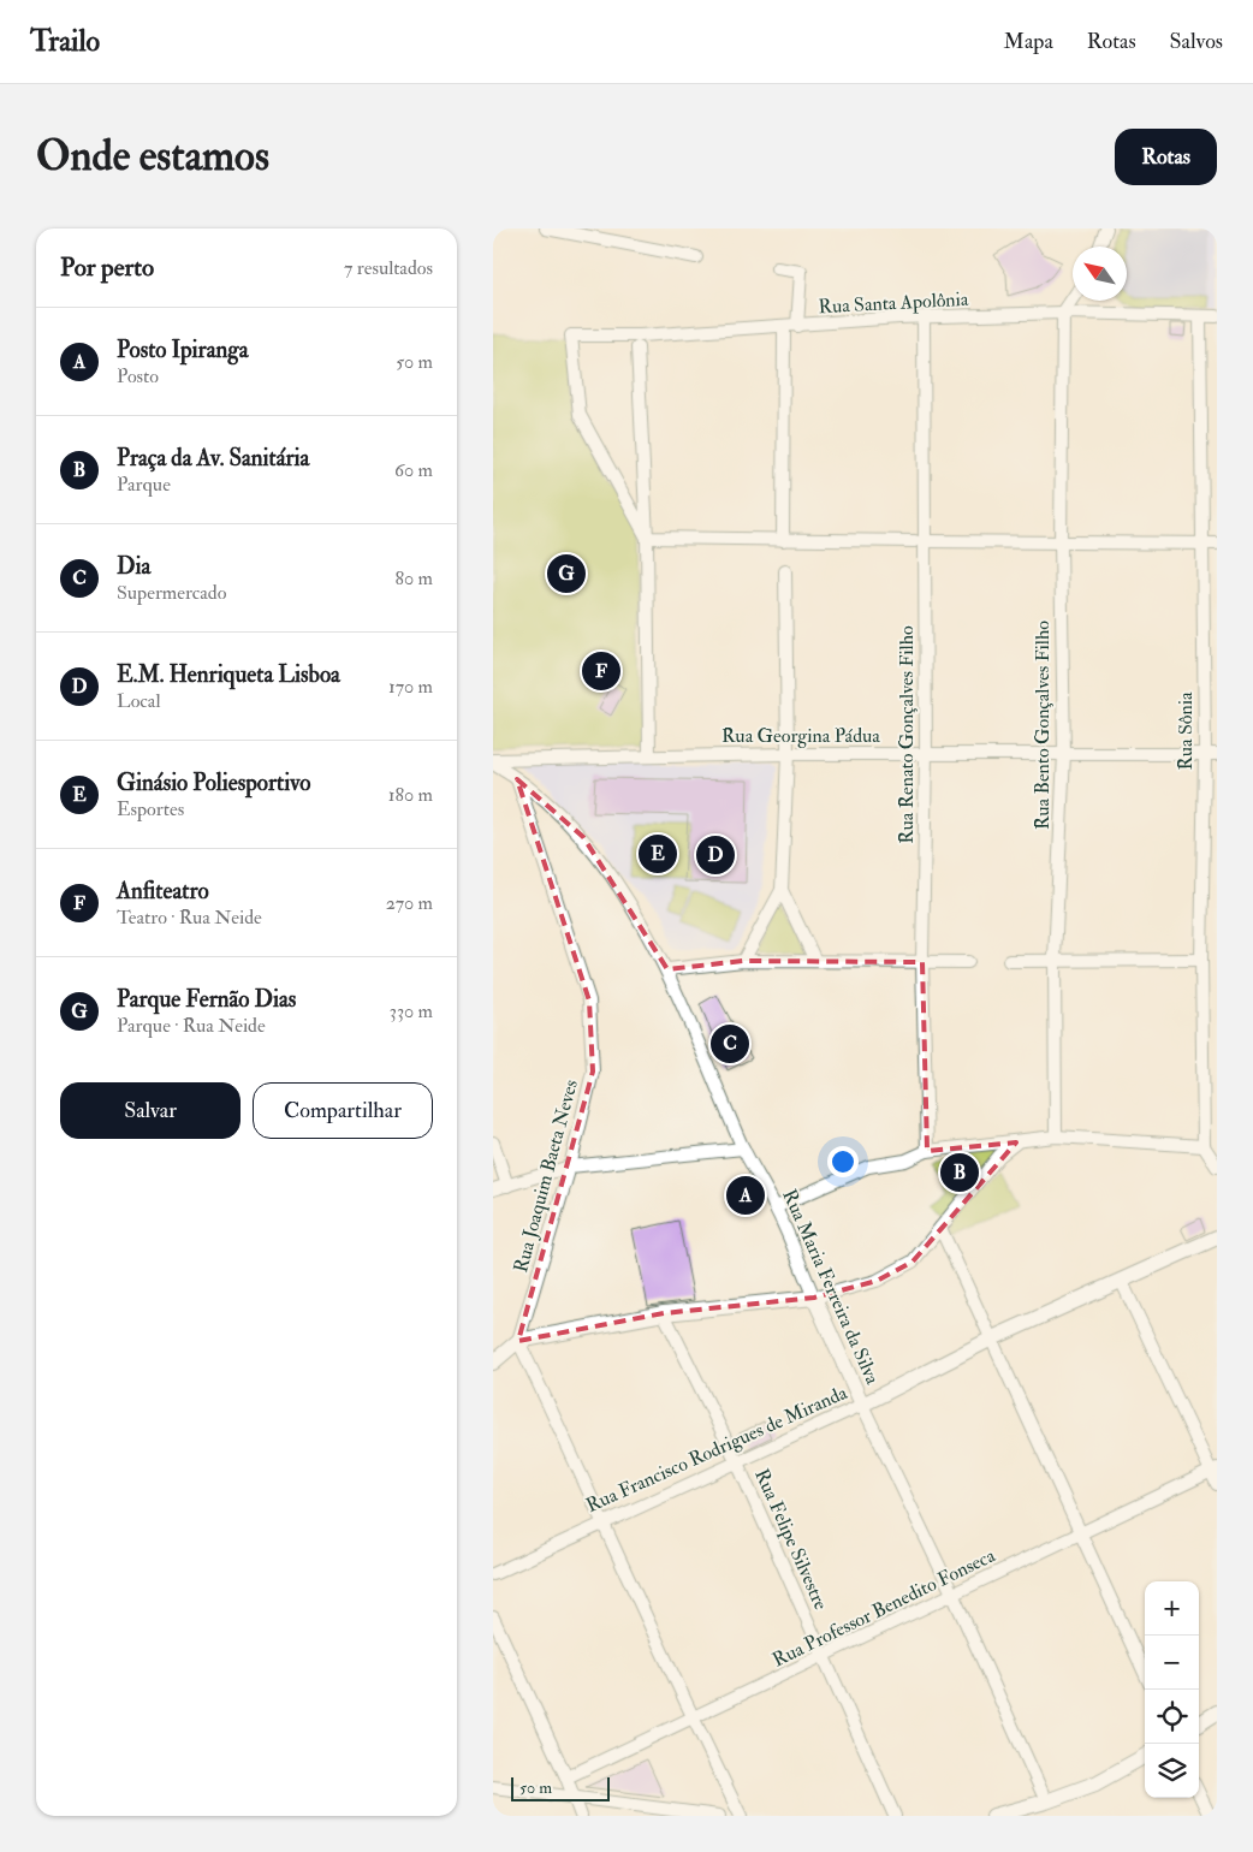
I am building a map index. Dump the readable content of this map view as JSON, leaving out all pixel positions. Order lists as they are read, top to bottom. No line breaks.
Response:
{"streets":{"street":["Rua Santa Apolônia","Rua Bento Gonçalves Filho","Rua Sônia","Rua Renato Gonçalves Filho","Rua Georgina Pádua","Rua Joaquim Baeta Neves","Rua Maria Ferreira da Silva","Rua Francisco Rodrigues de Miranda","Rua Felipe Silvestre","Rua Professor Benedito Fonseca"]},"crossings":[["Rua Santa Apolônia","Rua Bento Gonçalves Filho"],["Rua Santa Apolônia","Rua Sônia"],["Rua Santa Apolônia","Rua Renato Gonçalves Filho"],["Rua Bento Gonçalves Filho","Rua Georgina Pádua"],["Rua Sônia","Rua Georgina Pádua"],["Rua Renato Gonçalves Filho","Rua Georgina Pádua"],["Rua Georgina Pádua","Rua Maria Ferreira da Silva"],["Rua Joaquim Baeta Neves","Rua Maria Ferreira da Silva"],["Rua Maria Ferreira da Silva","Rua Francisco Rodrigues de Miranda"],["Rua Maria Ferreira da Silva","Rua Professor Benedito Fonseca"],["Rua Francisco Rodrigues de Miranda","Rua Felipe Silvestre"],["Rua Felipe Silvestre","Rua Professor Benedito Fonseca"]],"scale_bar":"50 m","north":"top left","page":{"header":"Trailo","nav":["Mapa","Rotas","Salvos"],"buttons":["Rotas",["Salvar","Compartilhar"]],"title":"Onde estamos","heading":["Por perto","7 resultados"],"list":[{"mark":"A","name":"Posto Ipiranga","note":"Posto","value":"50 m"},{"mark":"B","name":"Praça da Av. Sanitária","note":"Parque","value":"60 m"},{"mark":"C","name":"Dia","note":"Supermercado","value":"80 m"},{"mark":"D","name":"E.M. Henriqueta Lisboa","note":"Local","value":"170 m"},{"mark":"E","name":"Ginásio Poliesportivo","note":"Esportes","value":"180 m"},{"mark":"F","name":"Anfiteatro","note":"Teatro · Rua Neide","value":"270 m"},{"mark":"G","name":"Parque Fernão Dias","note":"Parque · Rua Neide","value":"330 m"}],"pins":["G","F","E","D","C","B","A"],"map_buttons":["+","−"],"scale":"50 m"}}
